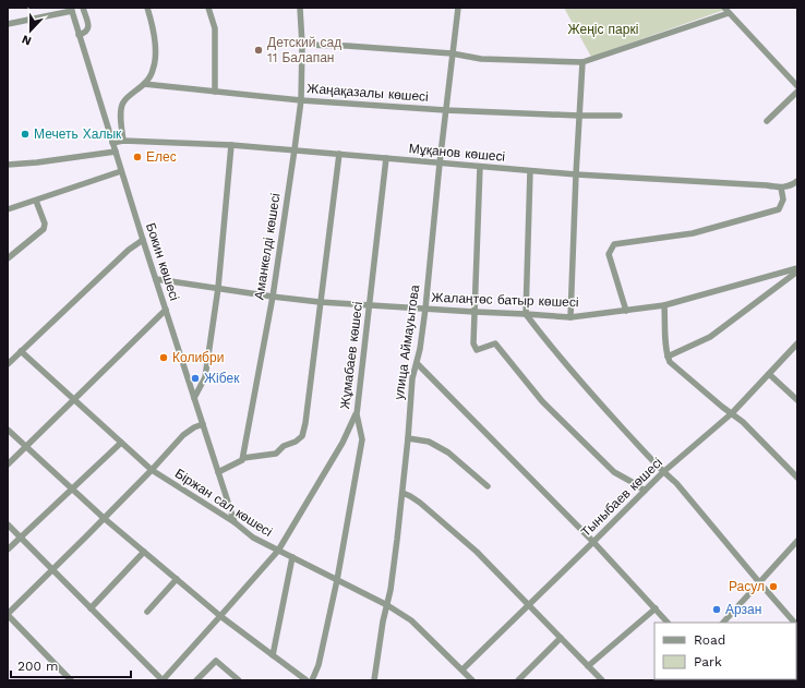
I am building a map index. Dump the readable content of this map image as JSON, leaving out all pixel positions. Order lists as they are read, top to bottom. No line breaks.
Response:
{"streets":{"street":["Жаңақазалы көшесі","Мұқанов көшесі","Аманкелді көшесі","Бокин көшесі","Жалаңтөс батыр көшесі","улица Аймауытова","Жұмабаев көшесі","Тыныбаев көшесі","Біржан сал көшесі"]},"crossings":[["Жаңақазалы көшесі","Аманкелді көшесі"],["Жаңақазалы көшесі","улица Аймауытова"],["Мұқанов көшесі","Аманкелді көшесі"],["Мұқанов көшесі","Бокин көшесі"],["Мұқанов көшесі","улица Аймауытова"],["Мұқанов көшесі","Жұмабаев көшесі"],["Аманкелді көшесі","Жалаңтөс батыр көшесі"],["Бокин көшесі","Жалаңтөс батыр көшесі"],["Бокин көшесі","Біржан сал көшесі"],["Жалаңтөс батыр көшесі","улица Аймауытова"],["Жалаңтөс батыр көшесі","Жұмабаев көшесі"],["улица Аймауытова","Біржан сал көшесі"],["Жұмабаев көшесі","Біржан сал көшесі"],["Тыныбаев көшесі","Біржан сал көшесі"]],"parks":["Жеңіс паркі"],"places":["Детский сад 11 Балапан","Мечеть Халык","Елес","Колибри","Жібек","Расул","Арзан"],"legend":["Road","Park"],"scale_bar":"200 m","north":"bottom"}
